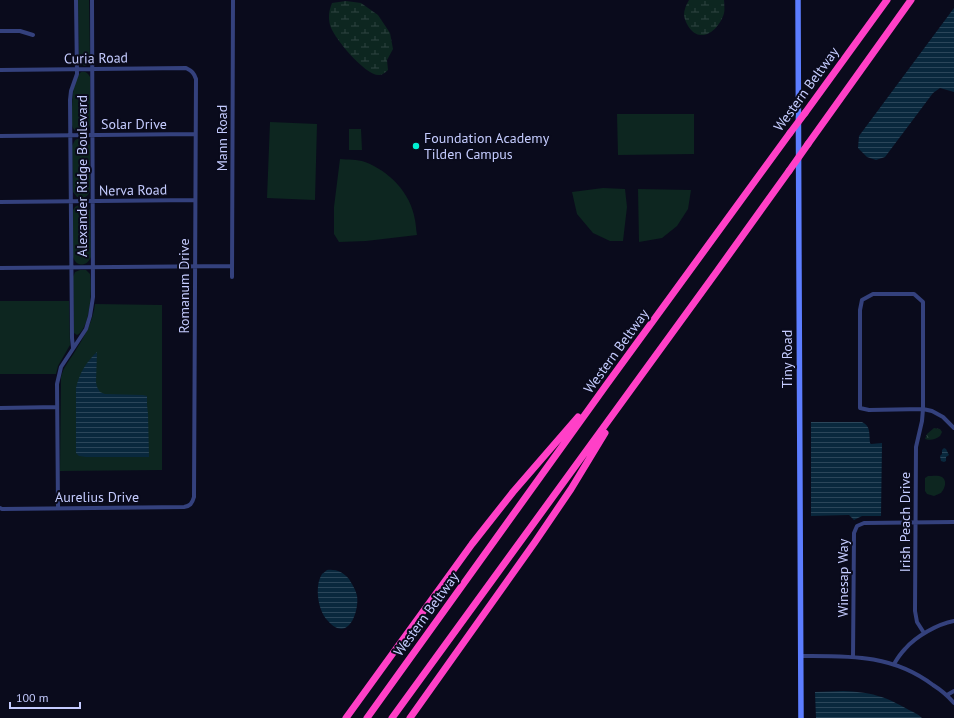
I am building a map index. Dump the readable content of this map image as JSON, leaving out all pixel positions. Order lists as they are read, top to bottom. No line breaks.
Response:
{"streets":{"highway":["Western Beltway"],"street":["Curia Road","Solar Drive","Mann Road","Alexander Ridge Boulevard","Nerva Road","Romanum Drive","Tiny Road","Aurelius Drive","Irish Peach Drive","Winesap Way"]},"crossings":[["Curia Road","Alexander Ridge Boulevard"],["Curia Road","Romanum Drive"],["Solar Drive","Alexander Ridge Boulevard"],["Solar Drive","Romanum Drive"],["Alexander Ridge Boulevard","Nerva Road"],["Alexander Ridge Boulevard","Aurelius Drive"],["Nerva Road","Romanum Drive"],["Romanum Drive","Aurelius Drive"],["Irish Peach Drive","Winesap Way"]],"places":["Foundation Academy Tilden Campus"],"scale_bar":"100 m"}
